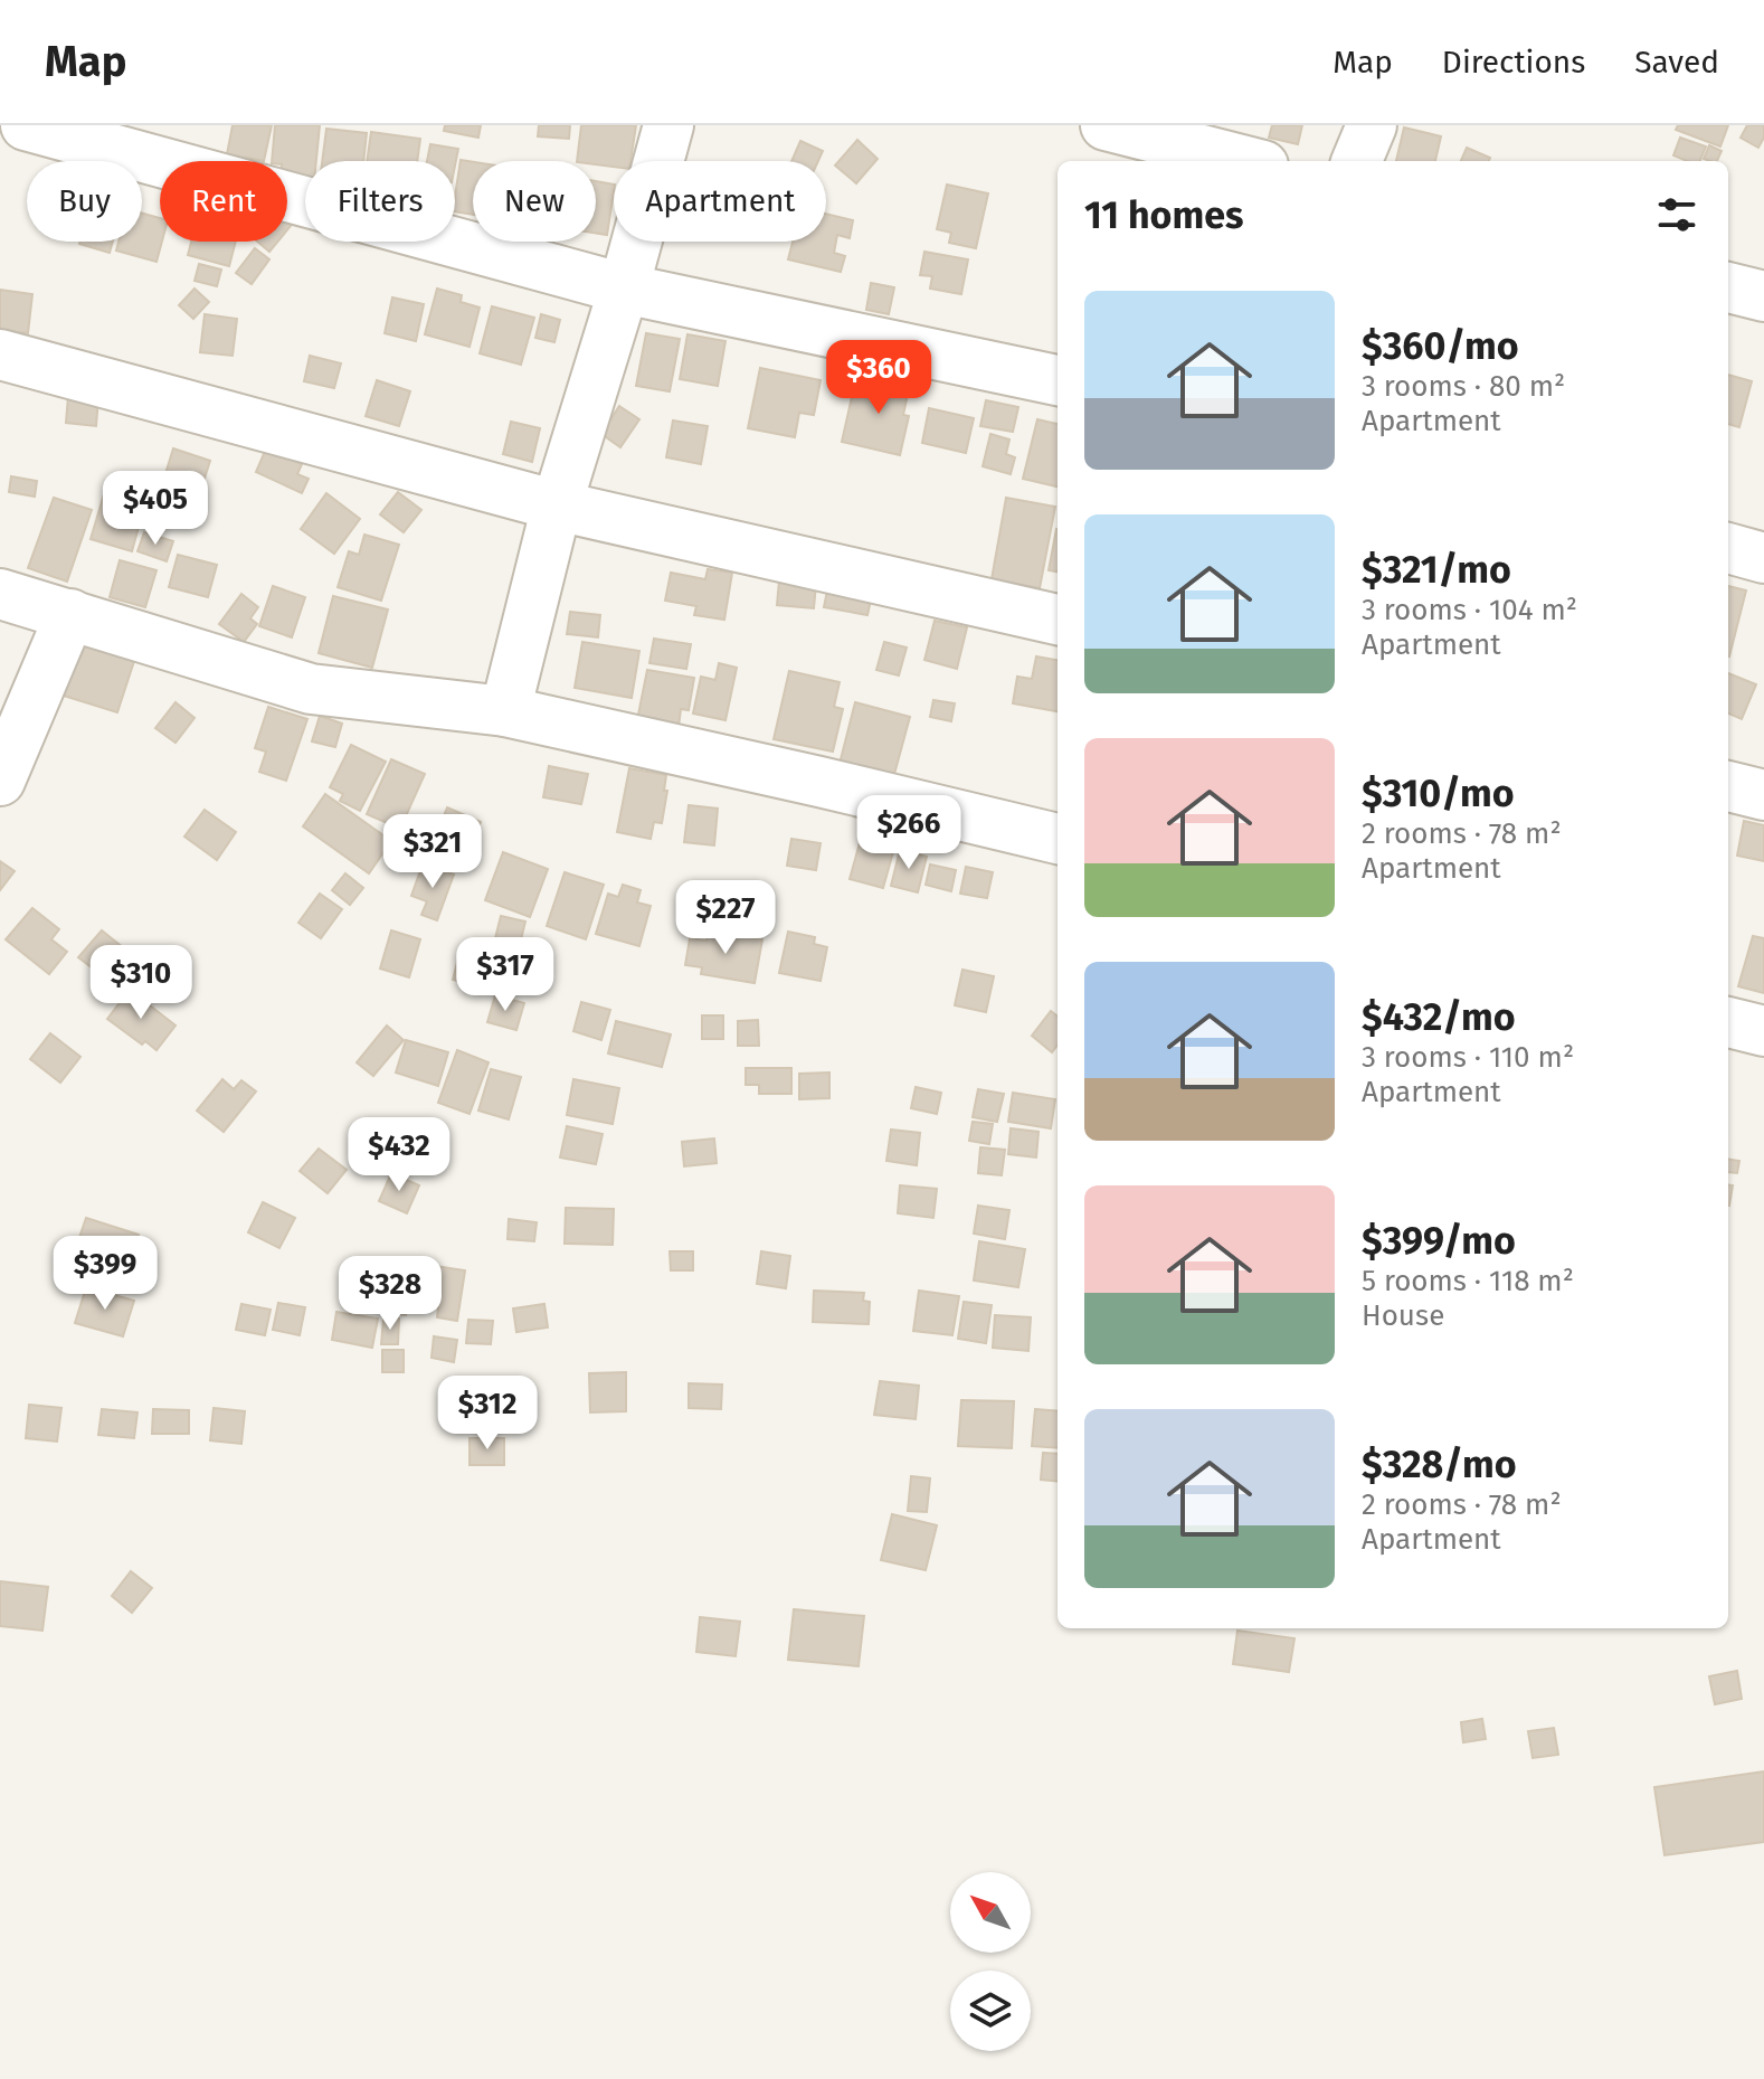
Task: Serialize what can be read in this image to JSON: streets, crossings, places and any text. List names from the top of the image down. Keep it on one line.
{"north":"top left","page":{"header":"Map","nav":["Map","Directions","Saved"],"chip":["Buy","Rent","Filters","New","Apartment"],"heading":"11 homes","list":[{"name":"$360/mo","note":"3 rooms · 80 m² · Apartment"},{"name":"$321/mo","note":"3 rooms · 104 m² · Apartment"},{"name":"$310/mo","note":"2 rooms · 78 m² · Apartment"},{"name":"$432/mo","note":"3 rooms · 110 m² · Apartment"},{"name":"$399/mo","note":"5 rooms · 118 m² · House"},{"name":"$328/mo","note":"2 rooms · 78 m² · Apartment"}],"price":["$360","$405","$266","$321","$227","$317","$310","$432","$399","$328","$312"]}}
